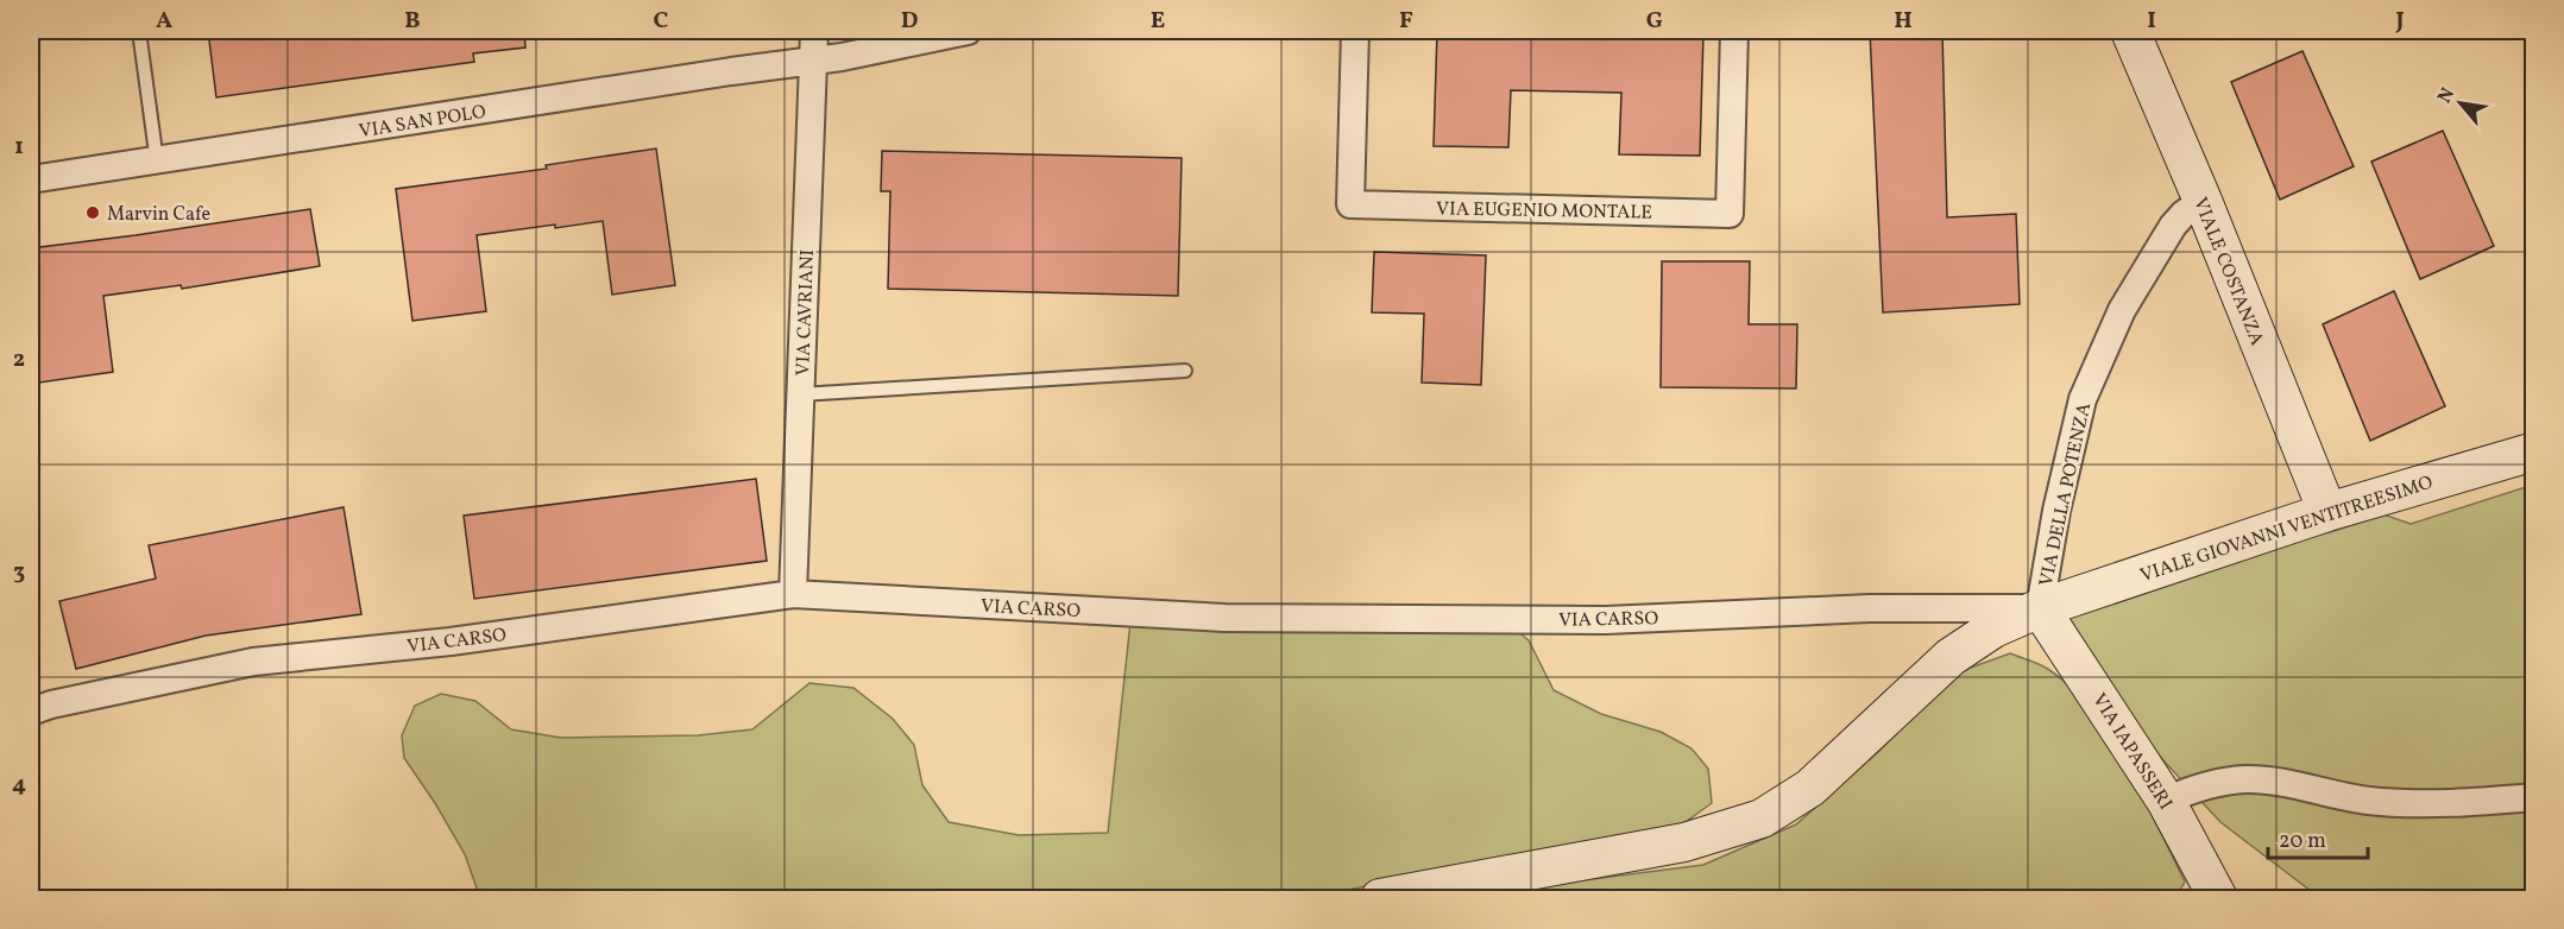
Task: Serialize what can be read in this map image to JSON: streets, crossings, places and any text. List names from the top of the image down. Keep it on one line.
{"streets":{"street":["VIA SAN POLO","VIA EUGENIO MONTALE","VIALE COSTANZA","VIA CAVRIANI","VIA DELLA POTENZA","VIALE GIOVANNI VENTITREESIMO","VIA CARSO","VIA IAPASSERI"]},"crossings":[["VIA SAN POLO","VIA CAVRIANI"],["VIALE COSTANZA","VIA DELLA POTENZA"],["VIALE COSTANZA","VIALE GIOVANNI VENTITREESIMO"],["VIA CAVRIANI","VIA CARSO"],["VIA DELLA POTENZA","VIALE GIOVANNI VENTITREESIMO"],["VIA DELLA POTENZA","VIA CARSO"],["VIA DELLA POTENZA","VIA IAPASSERI"],["VIALE GIOVANNI VENTITREESIMO","VIA CARSO"],["VIALE GIOVANNI VENTITREESIMO","VIA IAPASSERI"],["VIA CARSO","VIA IAPASSERI"]],"places":["Marvin Cafe"],"scale_bar":"20 m","north":"top left","grid":{"columns":["A","B","C","D","E","F","G","H","I","J"],"rows":["1","2","3","4"]}}
